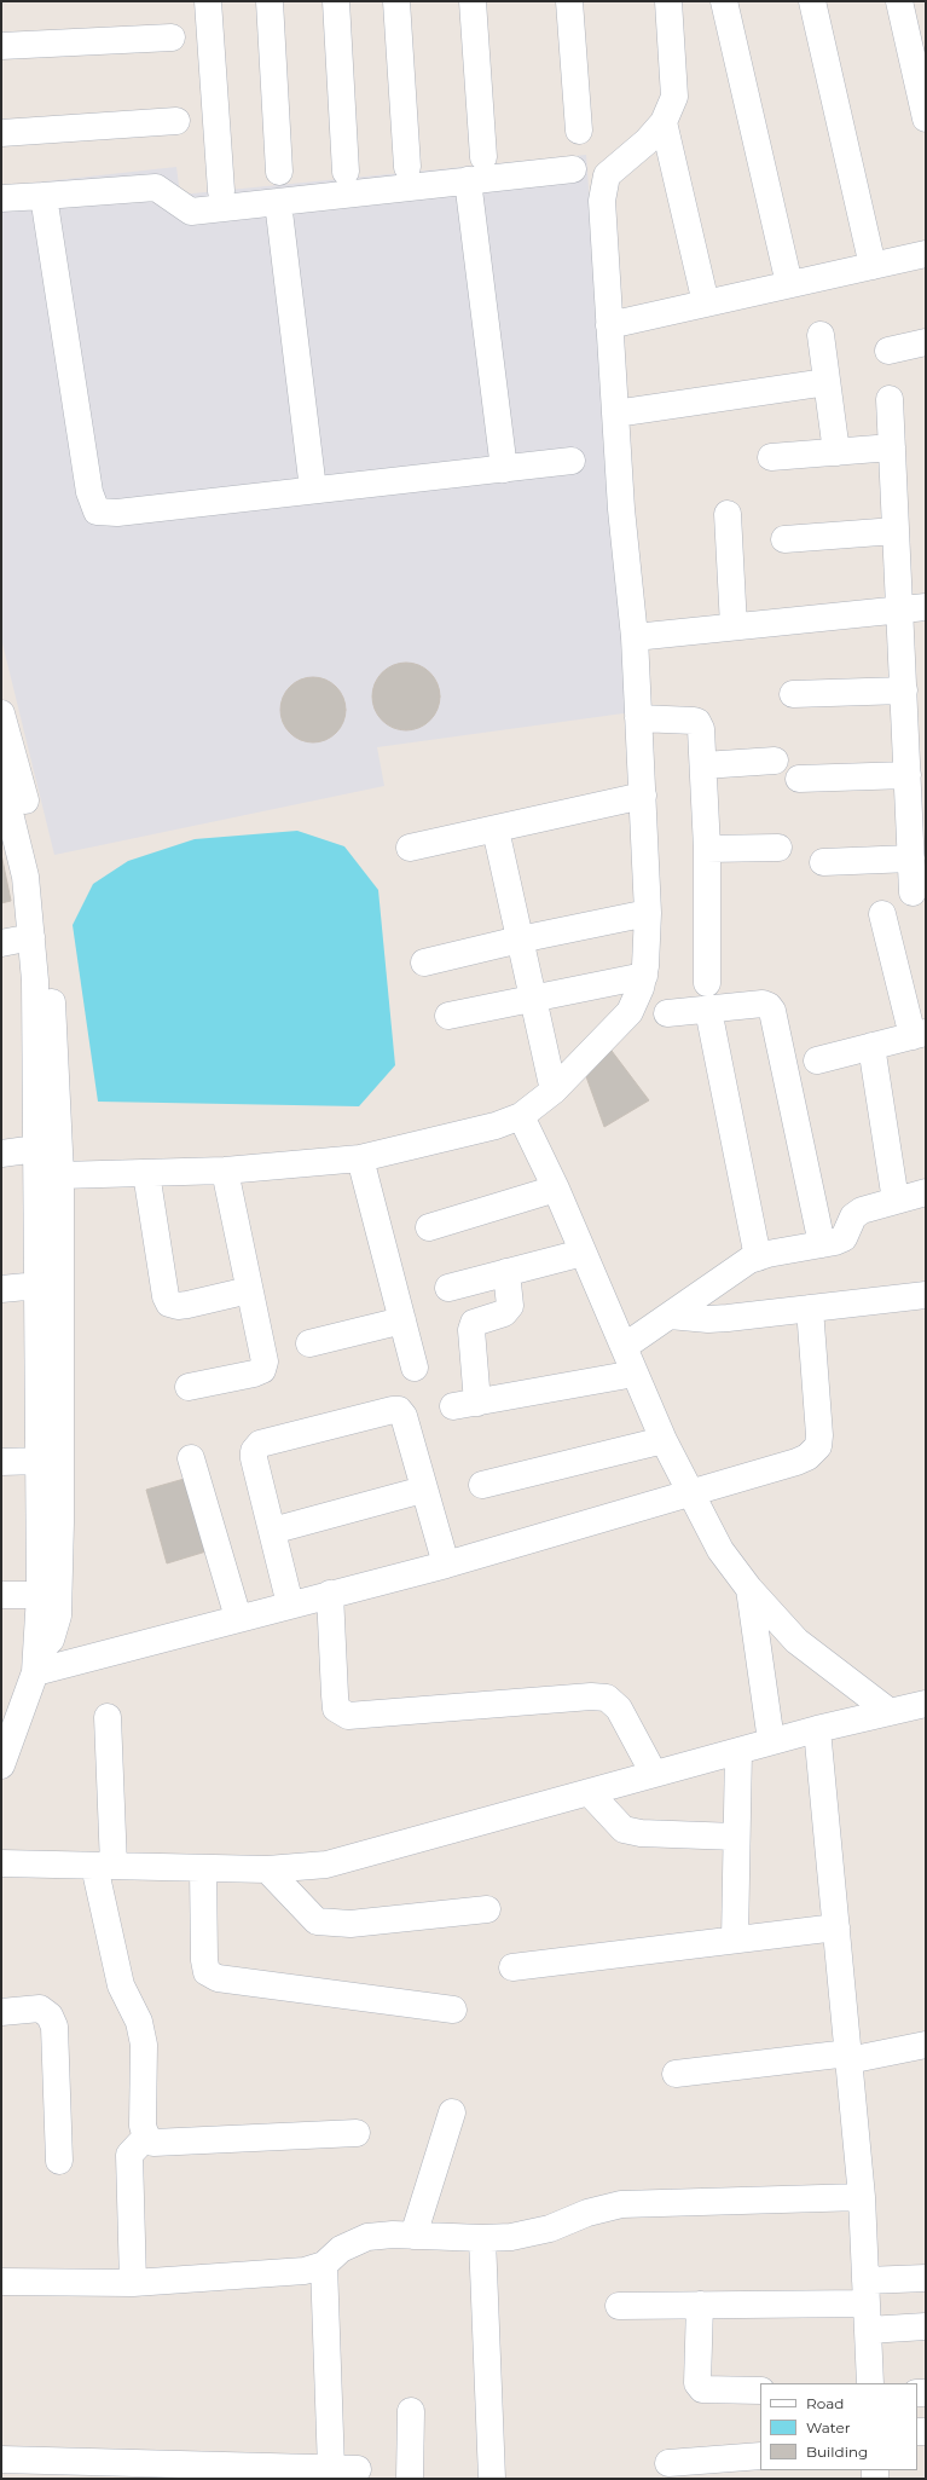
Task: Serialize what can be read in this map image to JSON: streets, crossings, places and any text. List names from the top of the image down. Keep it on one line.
{"legend":["Road","Water","Building"]}
